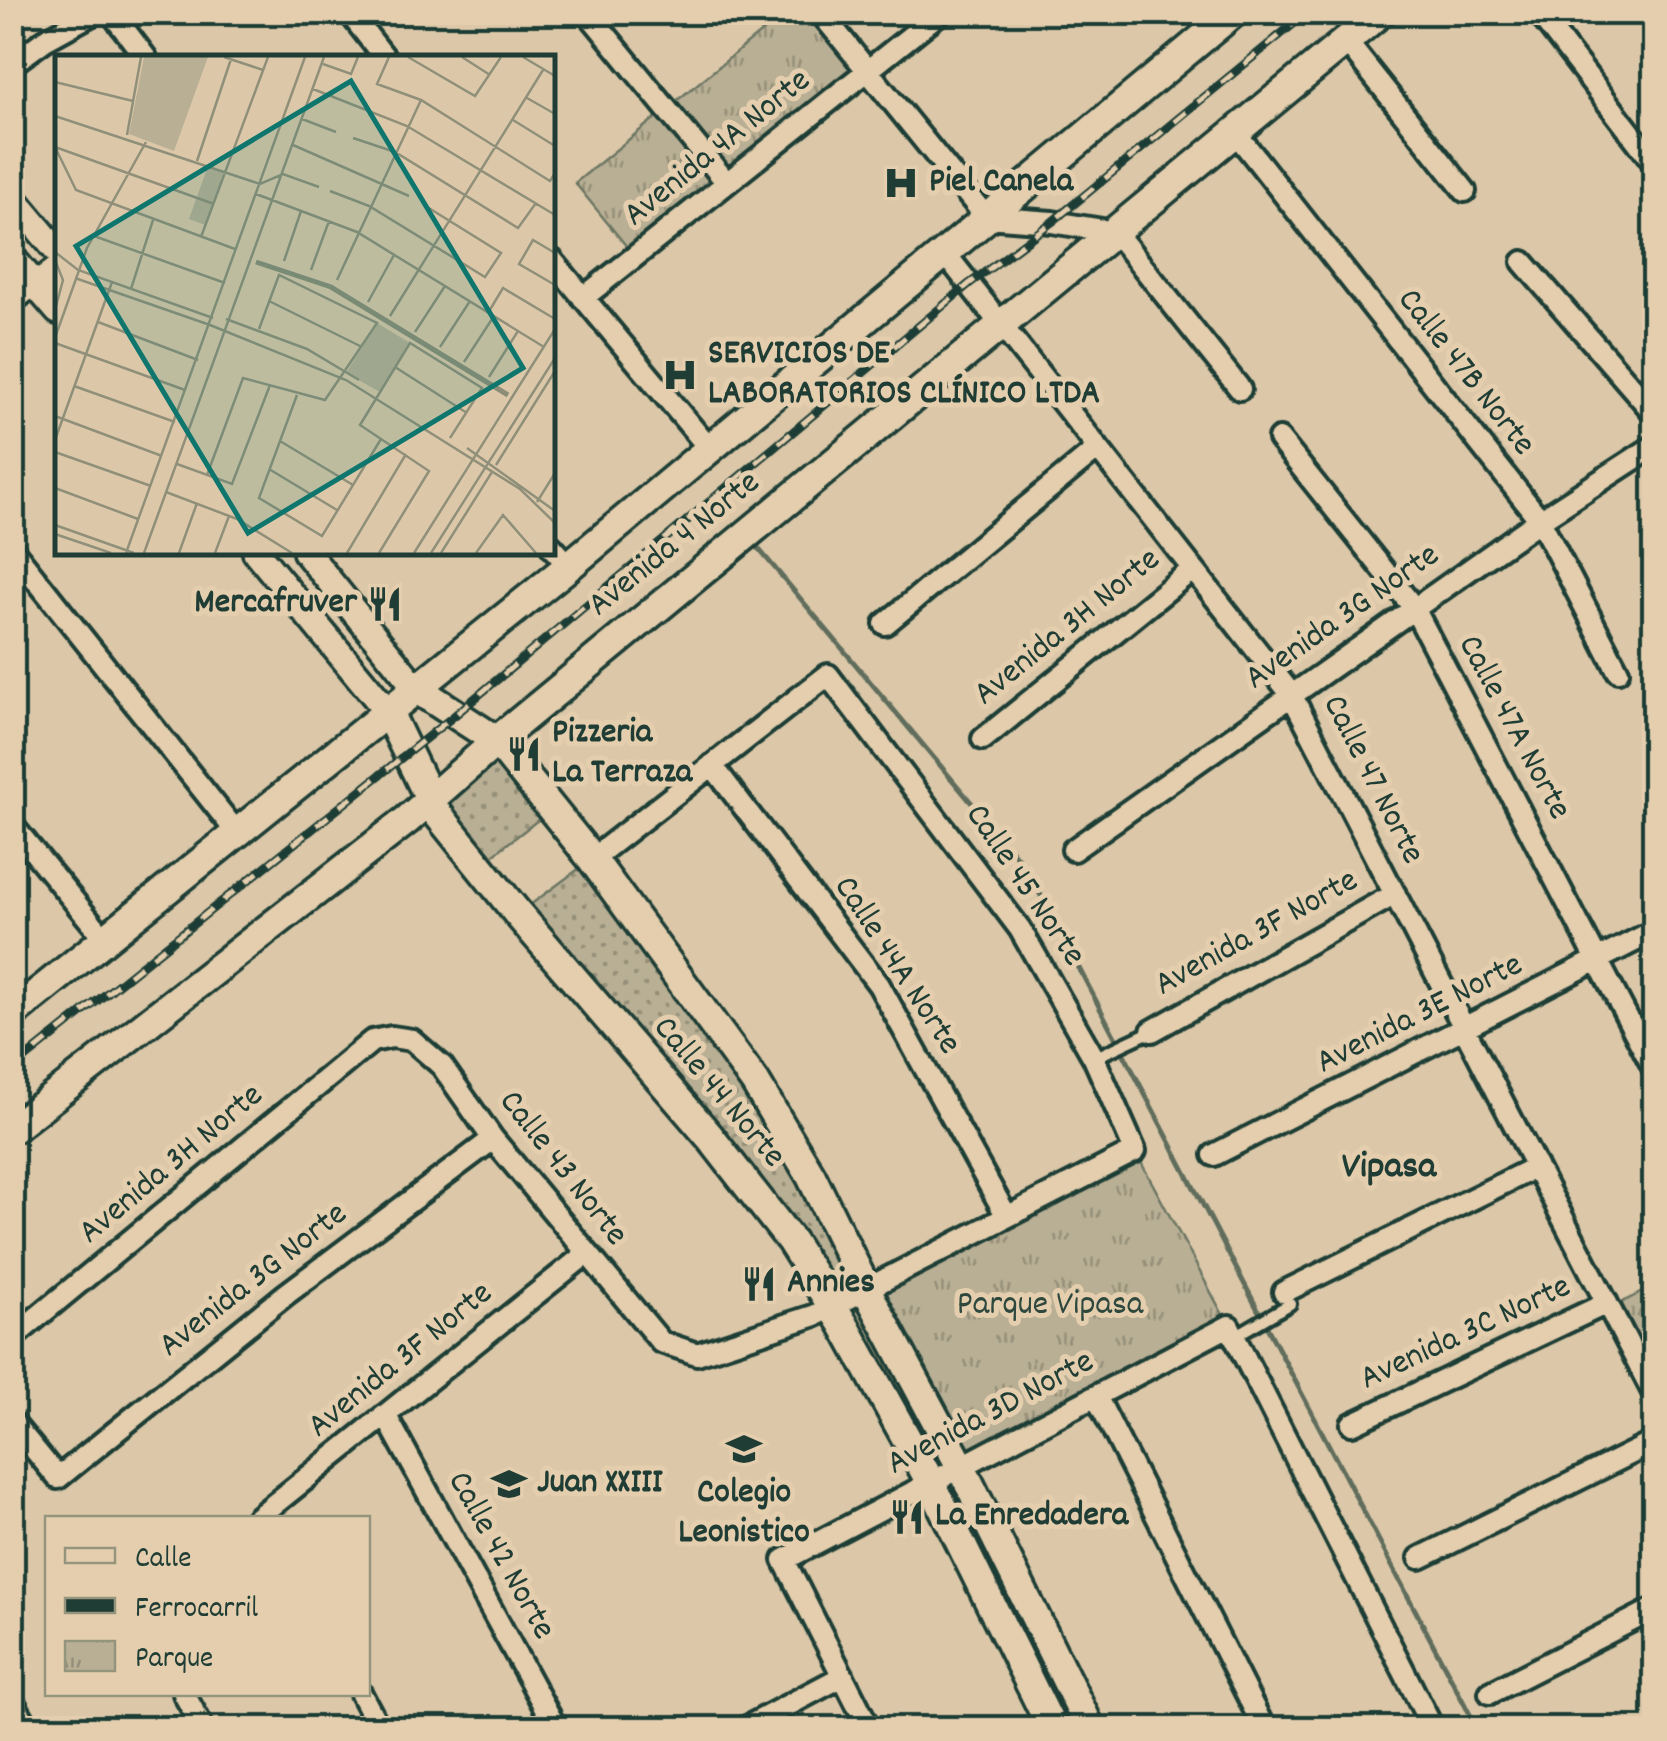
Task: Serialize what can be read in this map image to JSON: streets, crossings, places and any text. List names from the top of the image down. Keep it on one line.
{"streets":{"main road":["Avenida 4 Norte","Calle 44 Norte"],"street":["Avenida 4A Norte","Calle 47B Norte","Avenida 3G Norte","Avenida 3H Norte","Calle 47A Norte","Calle 47 Norte","Calle 45 Norte","Avenida 3F Norte","Calle 44A Norte","Avenida 3E Norte","Calle 43 Norte","Avenida 3C Norte","Avenida 3D Norte","Calle 42 Norte"]},"crossings":[["Calle 47B Norte","Avenida 4 Norte"],["Calle 47B Norte","Avenida 3G Norte"],["Avenida 4 Norte","Calle 47 Norte"],["Avenida 4 Norte","Calle 44 Norte"],["Avenida 3G Norte","Calle 47A Norte"],["Avenida 3G Norte","Calle 47 Norte"],["Avenida 3G Norte","Calle 43 Norte"],["Avenida 3H Norte","Calle 47 Norte"],["Avenida 3H Norte","Calle 43 Norte"],["Calle 47A Norte","Avenida 3E Norte"],["Calle 47 Norte","Avenida 3F Norte"],["Calle 47 Norte","Avenida 3E Norte"],["Calle 47 Norte","Avenida 3C Norte"],["Calle 45 Norte","Calle 44A Norte"],["Avenida 3F Norte","Calle 43 Norte"],["Avenida 3F Norte","Calle 42 Norte"],["Calle 44 Norte","Calle 43 Norte"],["Calle 44 Norte","Avenida 3D Norte"]],"districts":["Vipasa"],"parks":["Parque Vipasa"],"places":{"hospital":["Piel Canela","SERVICIOS DE LABORATORIOS CLÍNICO LTDA"],"restaurant":["Mercafruver","Pizzeria La Terraza","Annies","La Enredadera"],"school or university":["Colegio Leonistico","Juan XXIII"]},"legend":["Calle","Ferrocarril","Parque"]}
